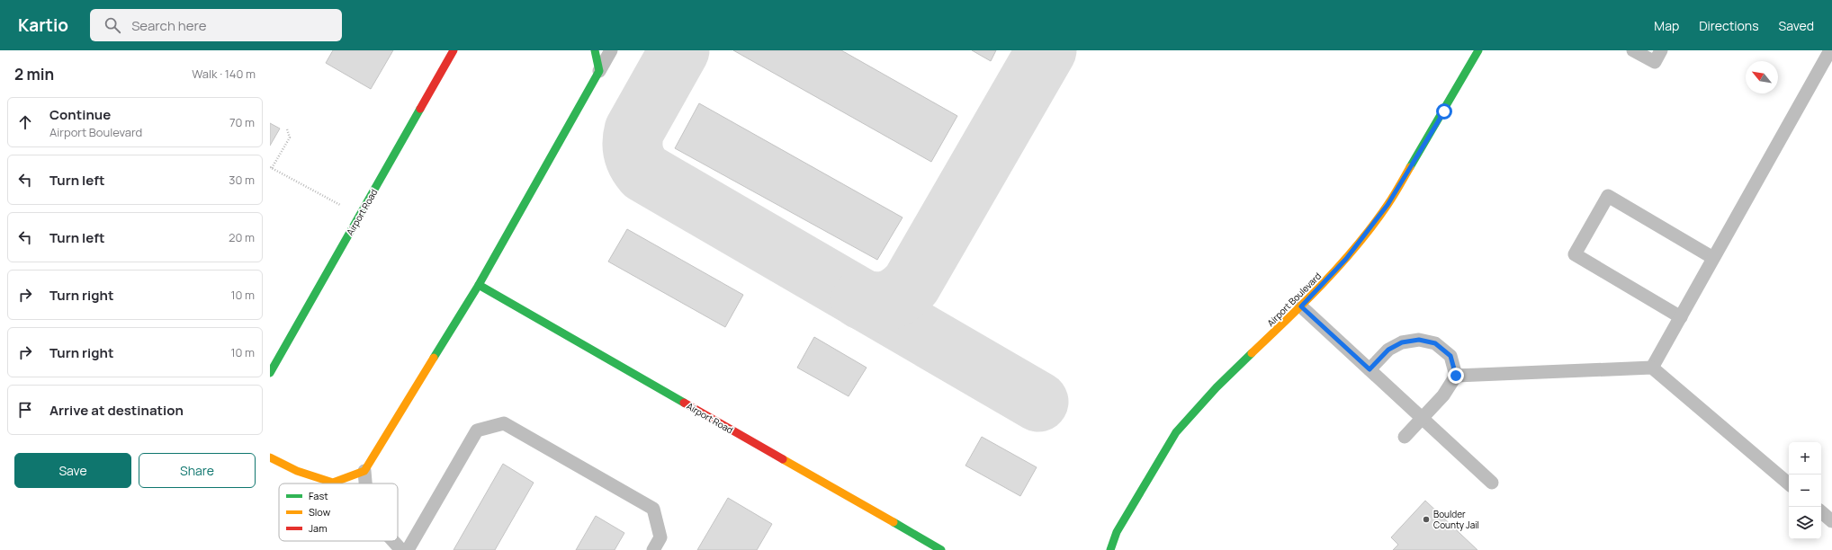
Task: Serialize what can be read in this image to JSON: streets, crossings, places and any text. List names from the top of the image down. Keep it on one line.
{"streets":{"street":["Airport Road","Airport Boulevard"]},"places":["Boulder County Jail"],"legend":["Fast","Slow","Jam"],"north":"top left","page":{"header":"Kartio","search":"Search here","nav":["Map","Directions","Saved"],"heading":["2 min","Walk · 140 m"],"list":[["Continue","Airport Boulevard","70 m"],["Turn left","30 m"],["Turn left","20 m"],["Turn right","10 m"],["Turn right","10 m"],"Arrive at destination"],"buttons":["Save","Share"],"map_buttons":["+","−"]}}
